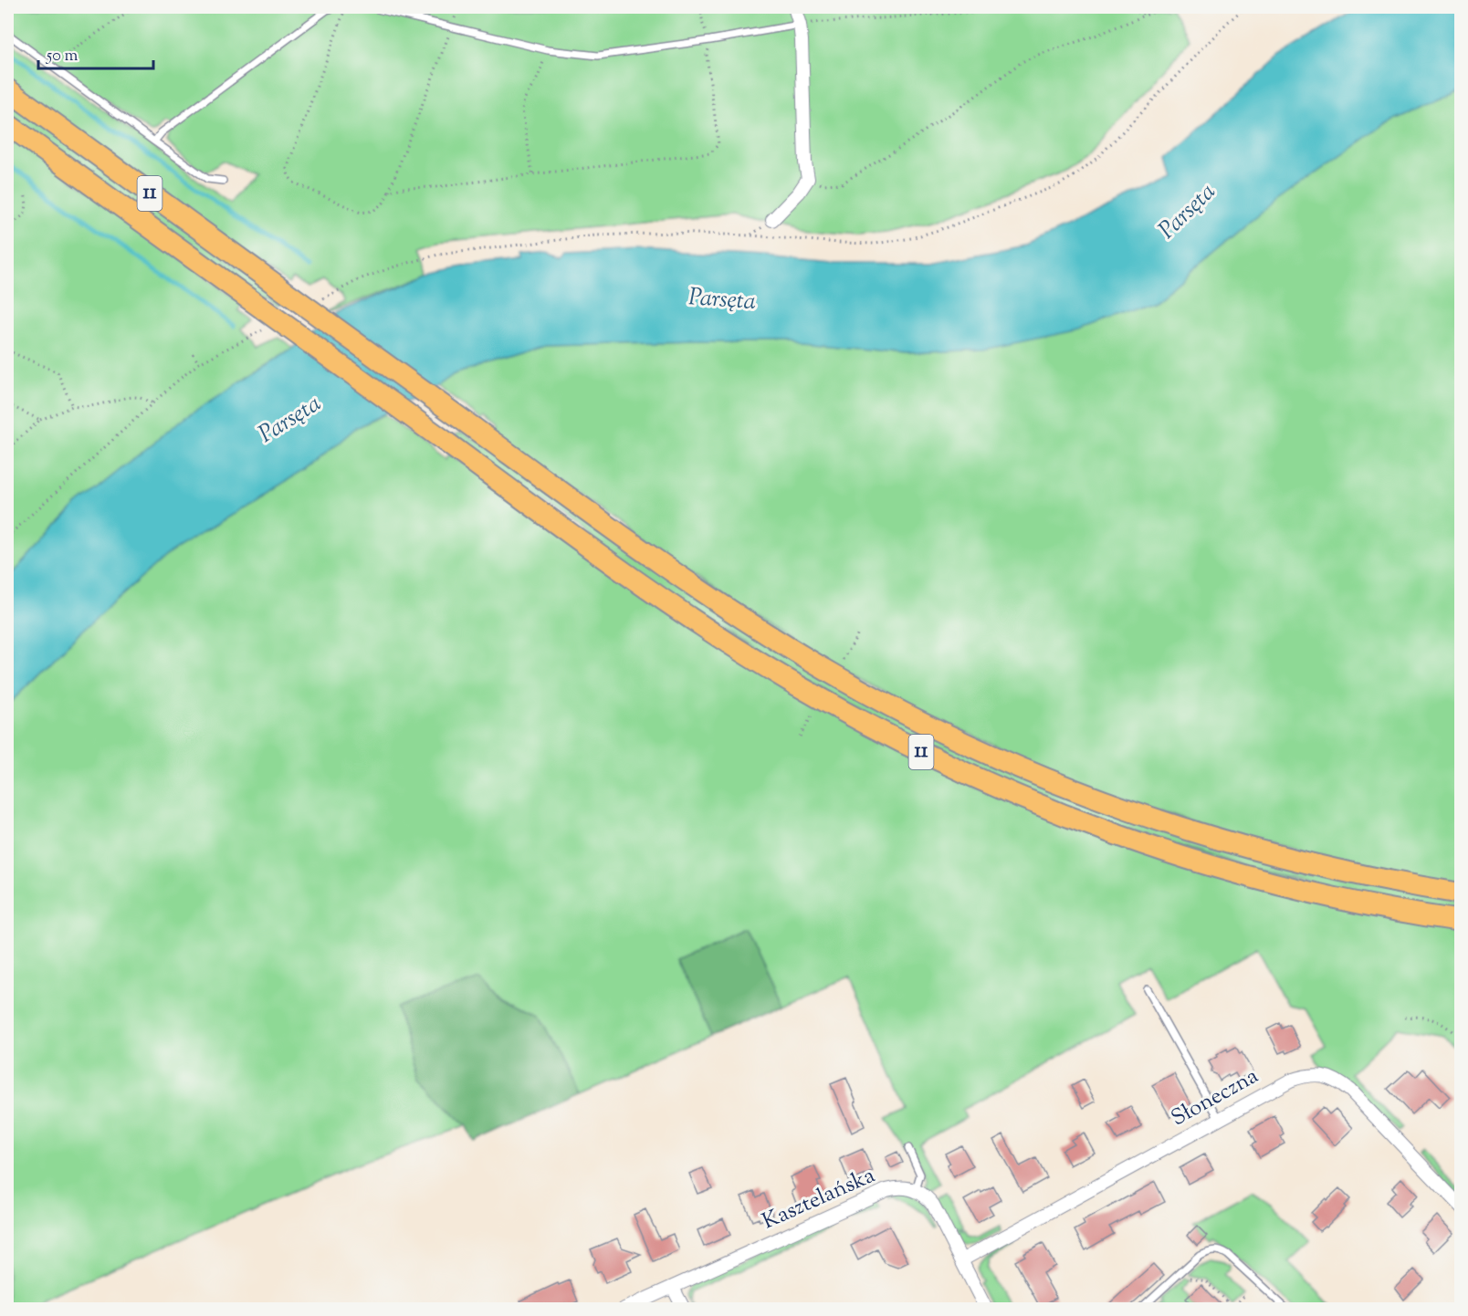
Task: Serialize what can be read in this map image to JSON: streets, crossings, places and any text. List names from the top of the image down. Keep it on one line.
{"streets":{"main road":["11"],"street":["Słoneczna","Kasztelańska"]},"water":["Parsęta"],"scale_bar":"50 m"}
